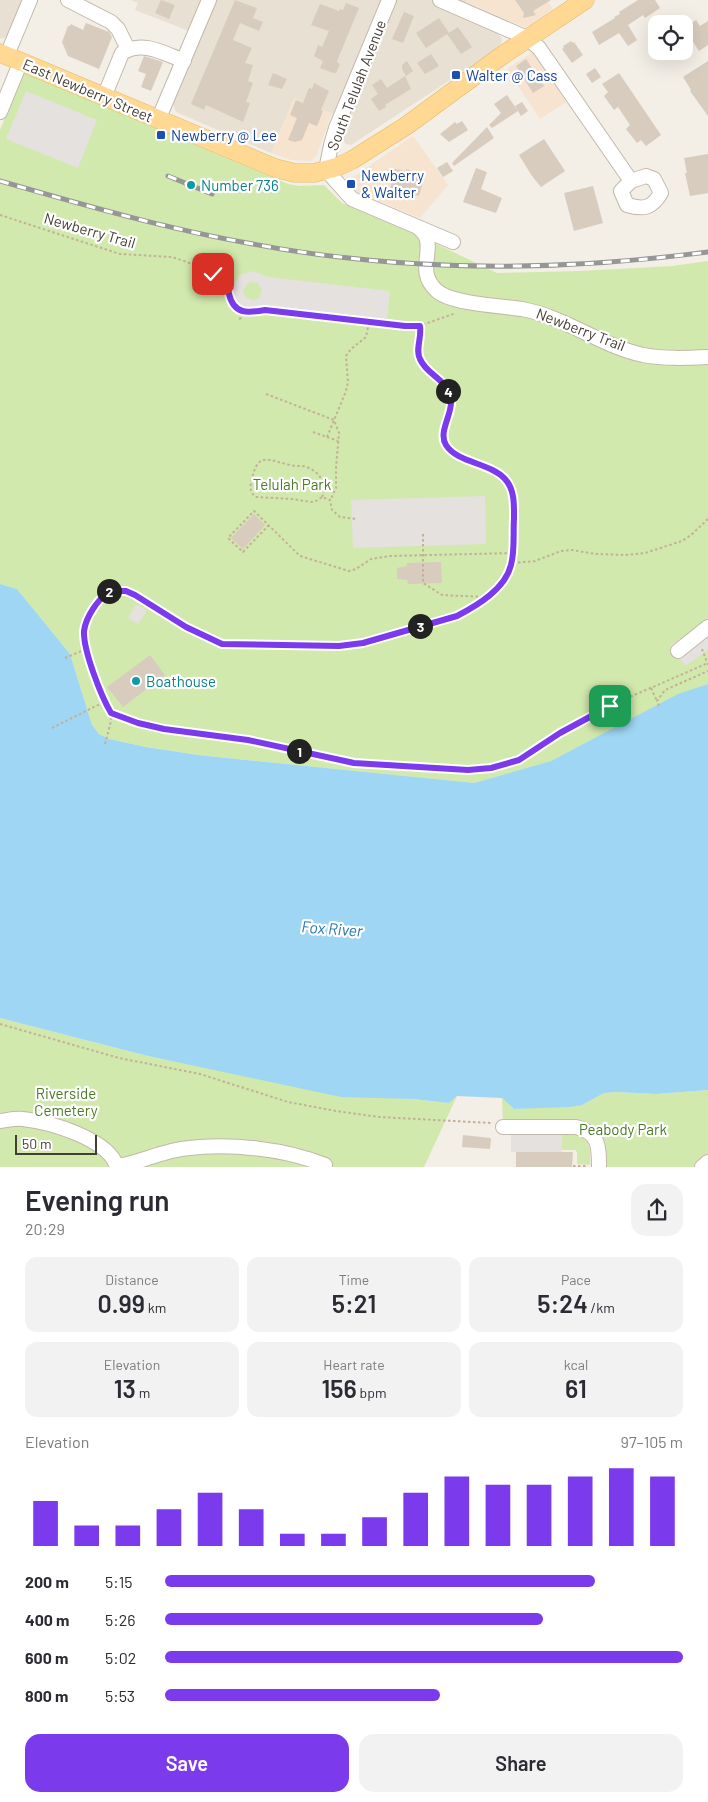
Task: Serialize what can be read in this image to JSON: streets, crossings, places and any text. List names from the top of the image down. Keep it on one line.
{"streets":{"main road":["East Newberry Street"],"street":["South Telulah Avenue"],"path":["Newberry Trail"]},"crossings":[["South Telulah Avenue","East Newberry Street"]],"water":["Fox River"],"parks":["Telulah Park","Riverside Cemetery","Peabody Park"],"places":{"transit":["Walter @ Cass","Newberry @ Lee","Newberry & Walter"],"other":["Number 736","Boathouse"]},"scale_bar":"50 m","page":{"pins":["4","2","3","1"],"scale":"50 m","heading":["Evening run","20:29"],"stats":[["Distance","0.99 km"],["Time","5:21"],["Pace","5:24 /km"],["Elevation","13 m"],["Heart rate","156 bpm"],["kcal","61"]],"chart":["Elevation","97–105 m"],"list":[{"name":"200 m","note":"5:15"},{"name":"400 m","note":"5:26"},{"name":"600 m","note":"5:02"},{"name":"800 m","note":"5:53"}],"buttons":["Save","Share"]}}
